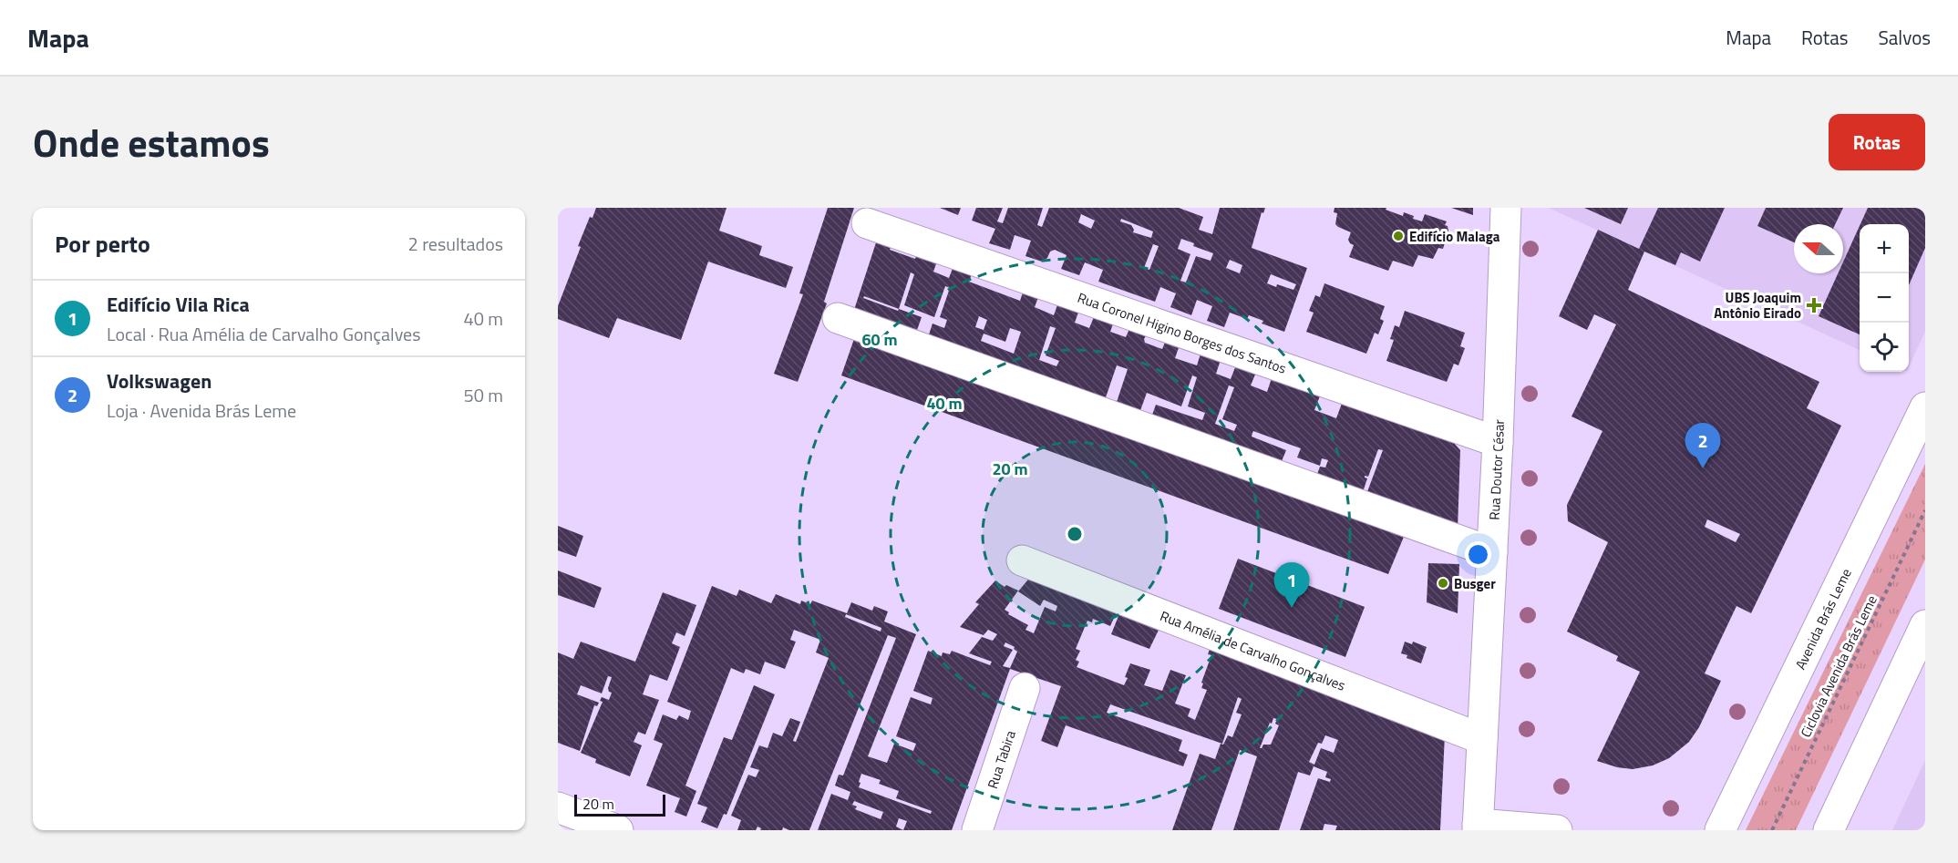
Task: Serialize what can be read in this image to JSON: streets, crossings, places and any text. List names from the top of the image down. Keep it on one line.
{"streets":{"street":["Rua Coronel Higino Borges dos Santos","Rua Doutor César","Avenida Brás Leme","Rua Amélia de Carvalho Gonçalves","Rua Tabira"],"path":["Ciclovia Avenida Brás Leme"]},"crossings":[["Rua Coronel Higino Borges dos Santos","Rua Doutor César"],["Rua Doutor César","Rua Amélia de Carvalho Gonçalves"]],"places":{"other":["Edifício Malaga","Busger"],"health":["UBS Joaquim Antônio Eirado"]},"scale_bar":"20 m","north":"left","page":{"header":"Mapa","nav":["Mapa","Rotas","Salvos"],"title":"Onde estamos","buttons":"Rotas","heading":["Por perto","2 resultados"],"map_buttons":["+","−"],"list":[{"mark":"1","name":"Edifício Vila Rica","note":"Local · Rua Amélia de Carvalho Gonçalves","value":"40 m"},{"mark":"2","name":"Volkswagen","note":"Loja · Avenida Brás Leme","value":"50 m"}],"pins":["2","1"],"scale":"20 m"},"rings":["60 m","40 m","20 m"]}
